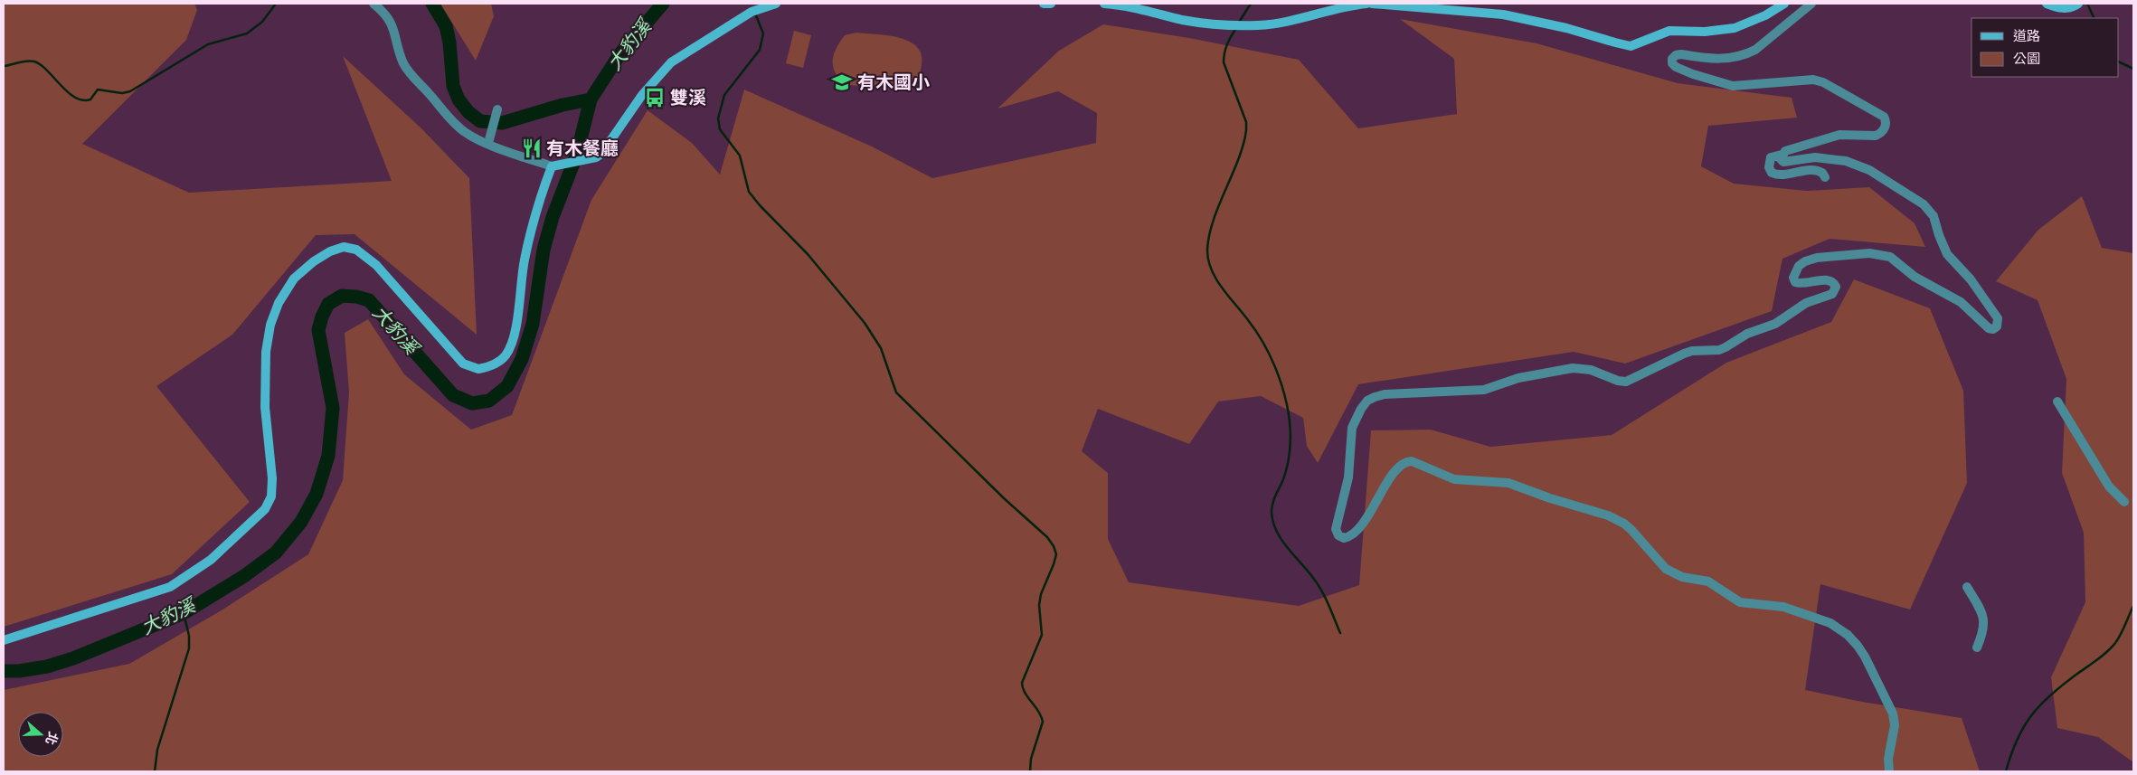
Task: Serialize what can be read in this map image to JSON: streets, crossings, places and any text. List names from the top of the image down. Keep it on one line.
{"water":["大豹溪"],"places":{"school or university":["有木國小"],"bus stop":["雙溪"],"restaurant":["有木餐廳"]},"legend":["道路","公園"],"north":"right"}
